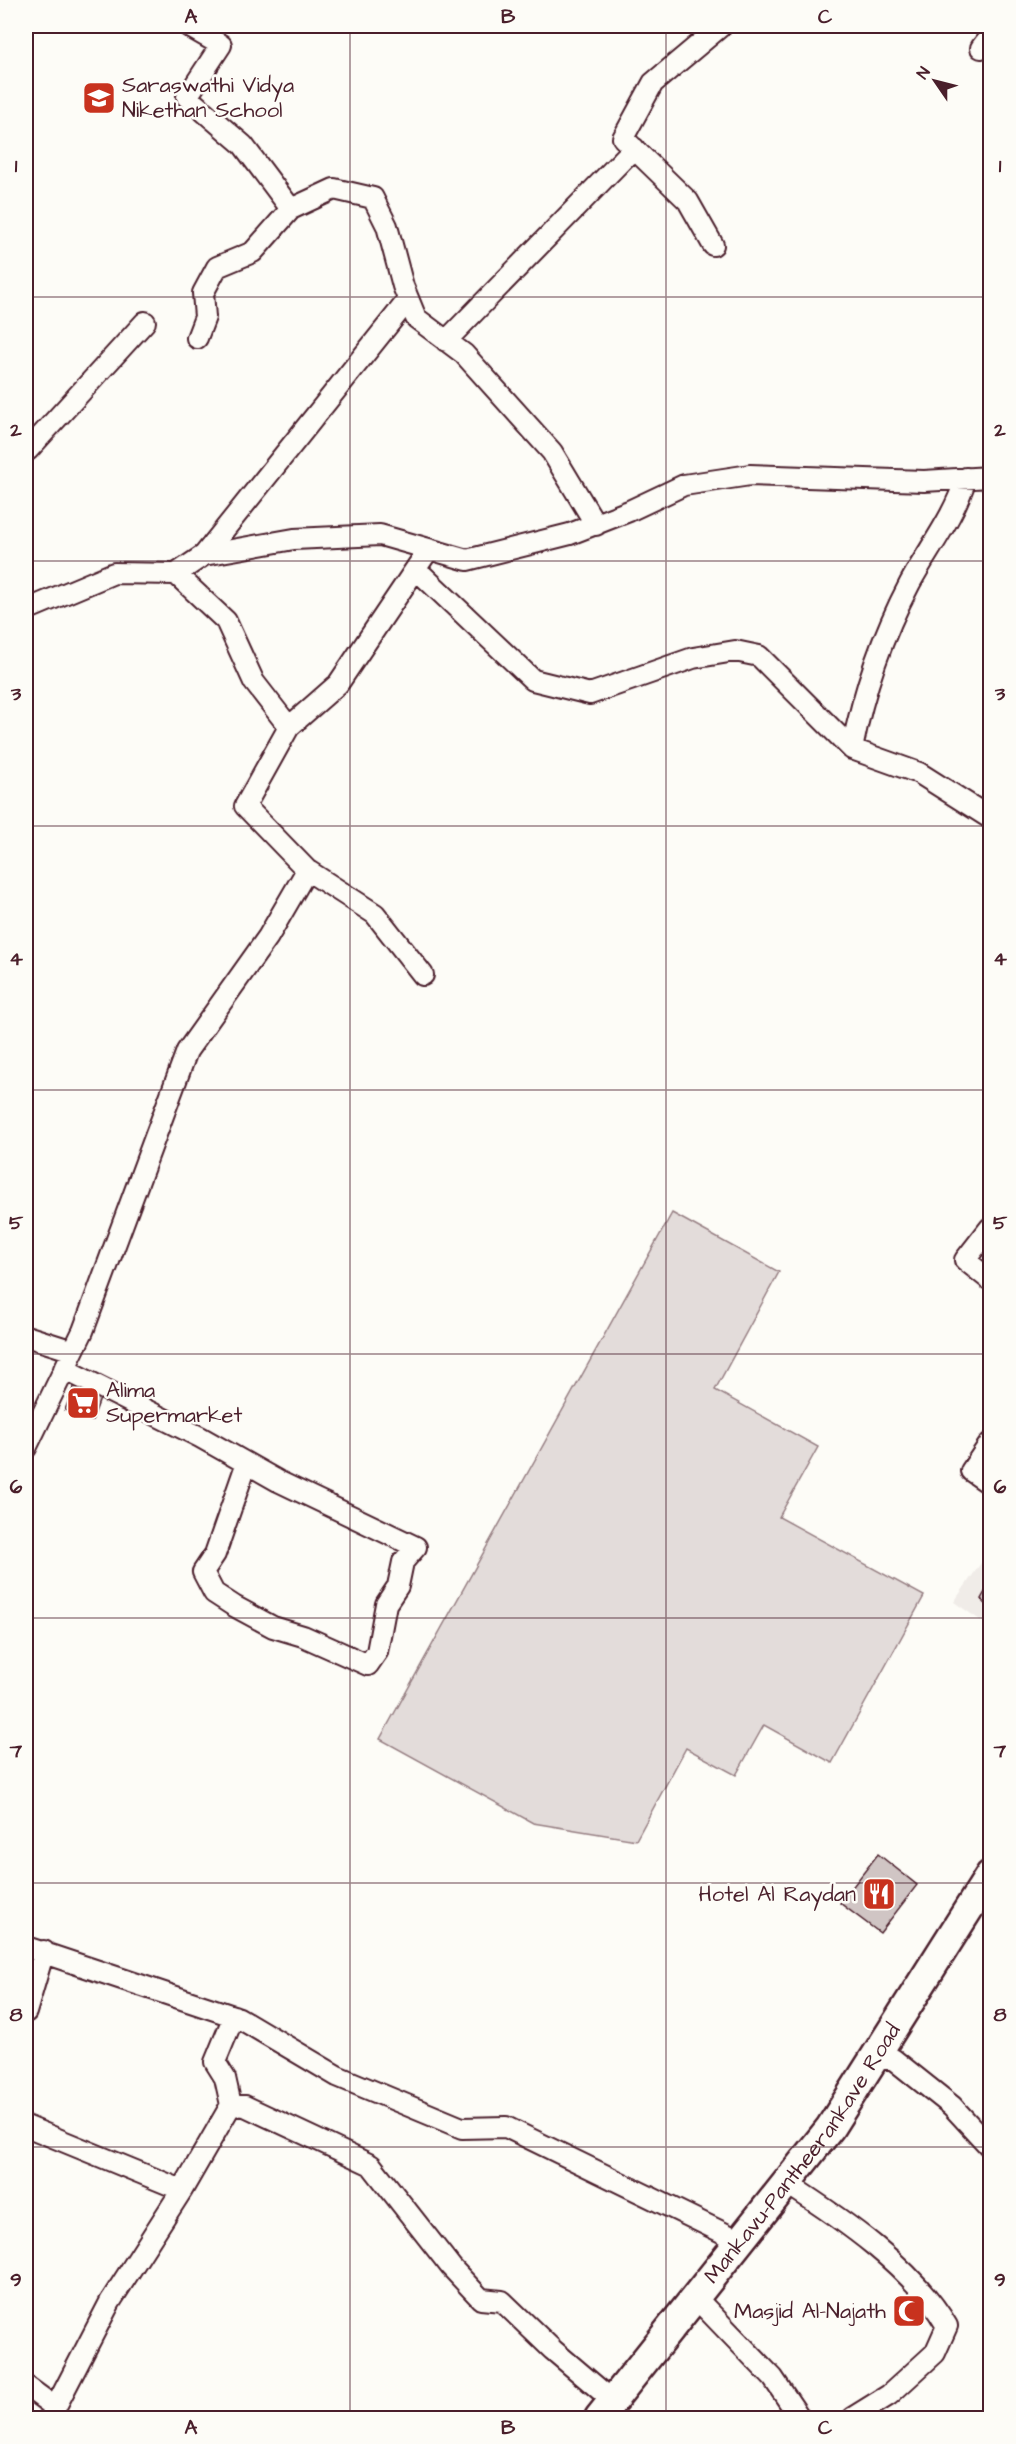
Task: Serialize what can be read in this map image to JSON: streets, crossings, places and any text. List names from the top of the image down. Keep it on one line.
{"streets":{"main road":["Mankavu-Pantheerankave Road"]},"places":{"school or university":["Saraswathi Vidya Nikethan School"],"supermarket":["Alima Supermarket"],"restaurant":["Hotel Al Raydan"],"mosque":["Masjid Al-Najath"]},"north":"top left","grid":{"columns":["A","B","C"],"rows":["1","2","3","4","5","6","7","8","9"]}}
